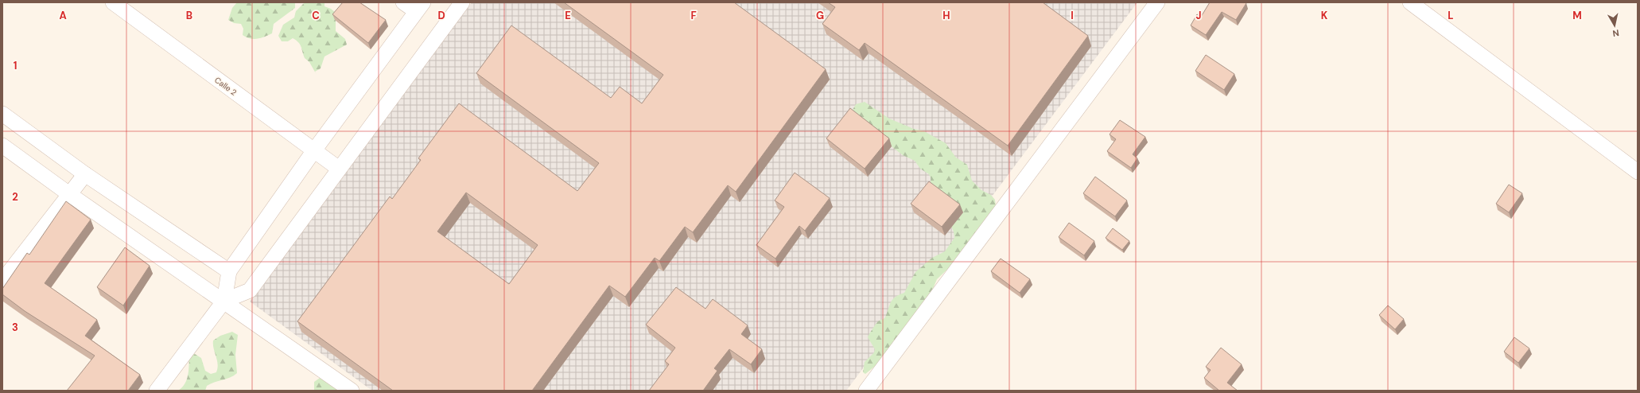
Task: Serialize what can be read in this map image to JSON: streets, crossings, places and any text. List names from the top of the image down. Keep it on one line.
{"streets":{"street":["Calle 2"]},"north":"bottom","grid":{"columns":["A","B","C","D","E","F","G","H","I","J","K","L","M"],"rows":["1","2","3"]}}
